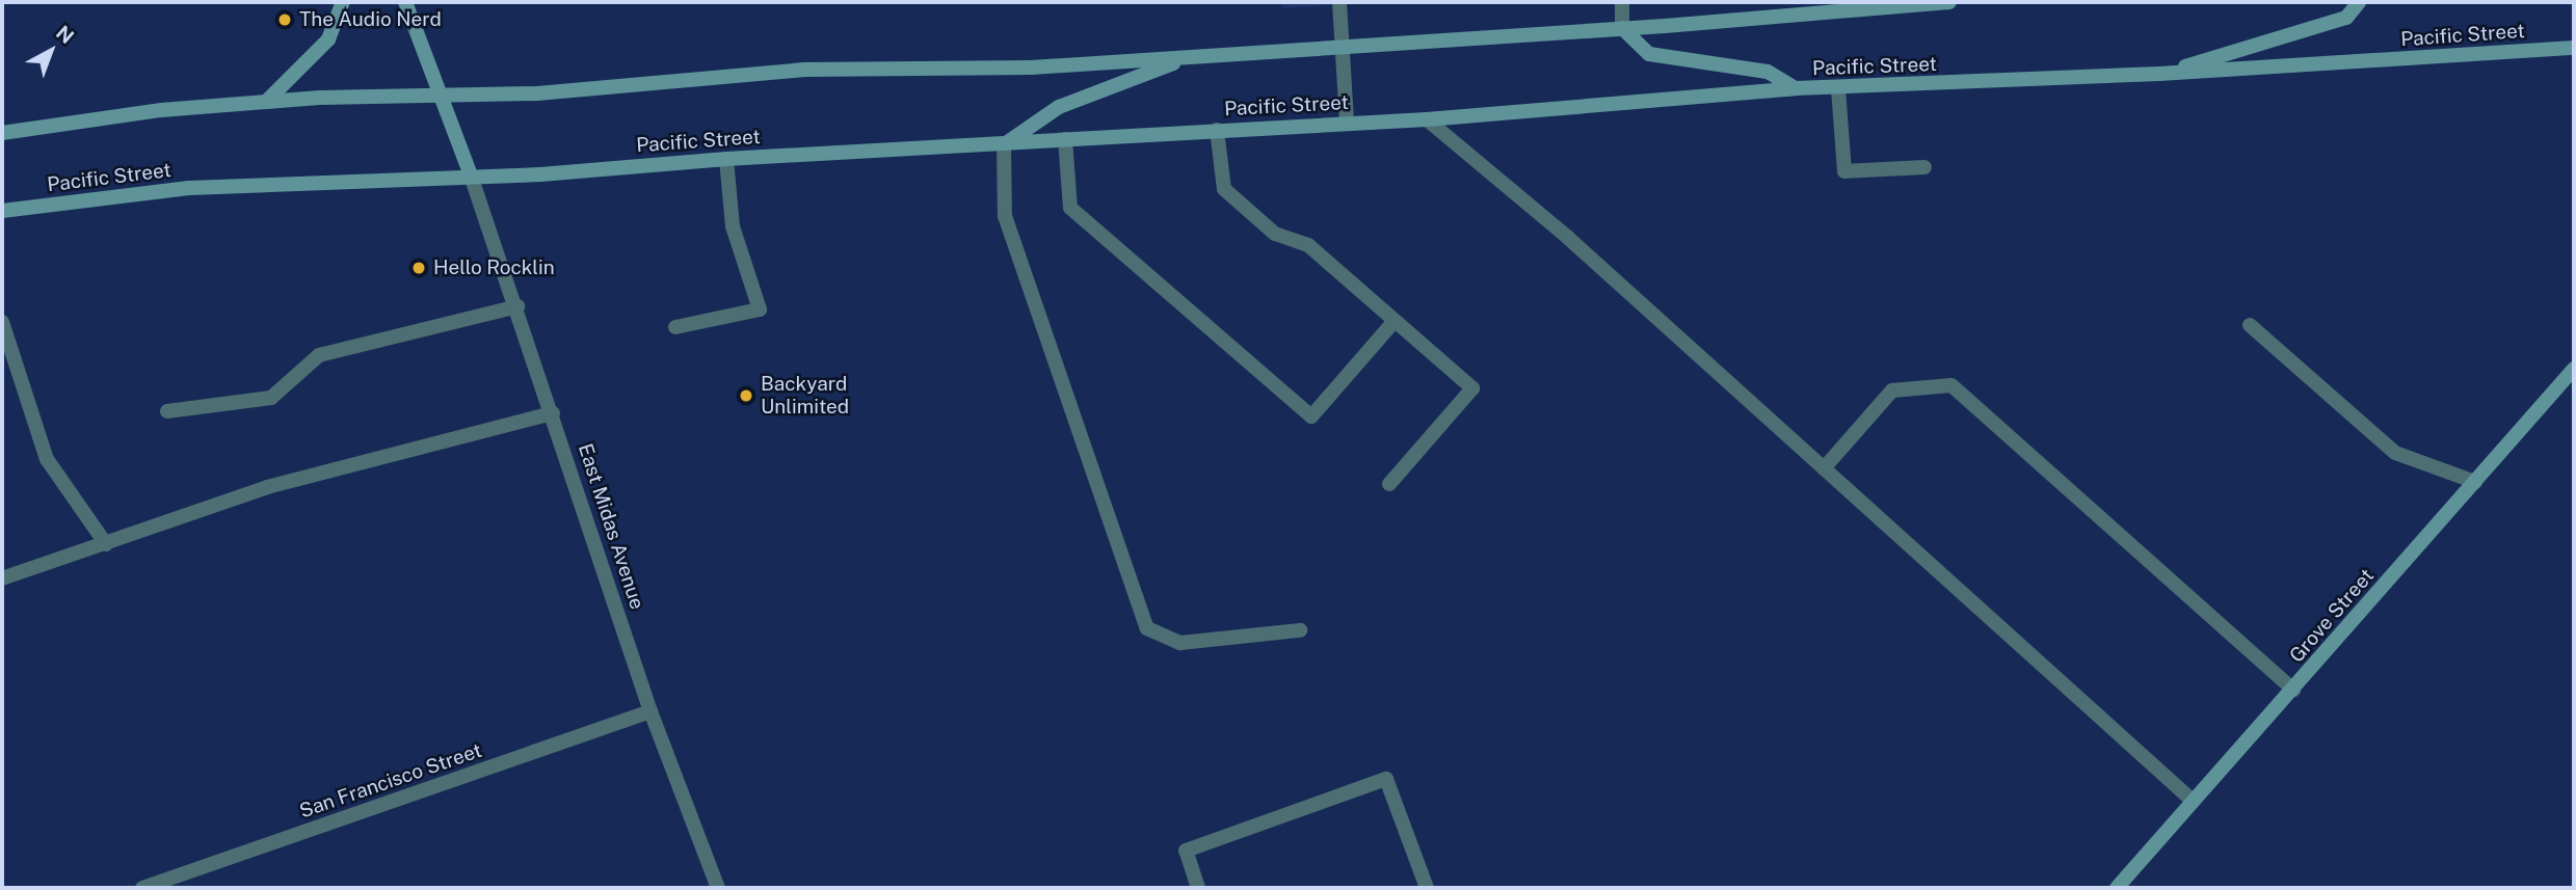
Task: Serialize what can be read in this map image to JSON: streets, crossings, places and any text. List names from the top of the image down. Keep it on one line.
{"streets":{"main road":["Pacific Street","Grove Street"],"street":["East Midas Avenue","San Francisco Street"]},"crossings":[["Pacific Street","East Midas Avenue"],["East Midas Avenue","San Francisco Street"]],"places":["The Audio Nerd","Hello Rocklin","Backyard Unlimited"],"north":"top right"}
